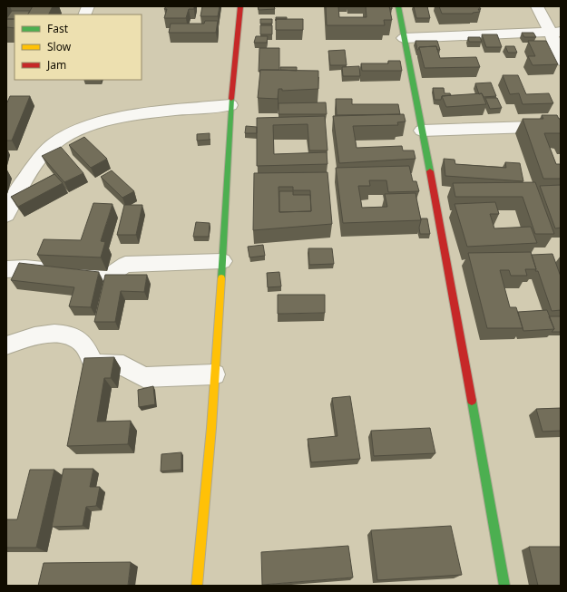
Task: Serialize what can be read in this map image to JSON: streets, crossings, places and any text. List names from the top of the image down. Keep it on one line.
{"legend":["Fast","Slow","Jam"]}
